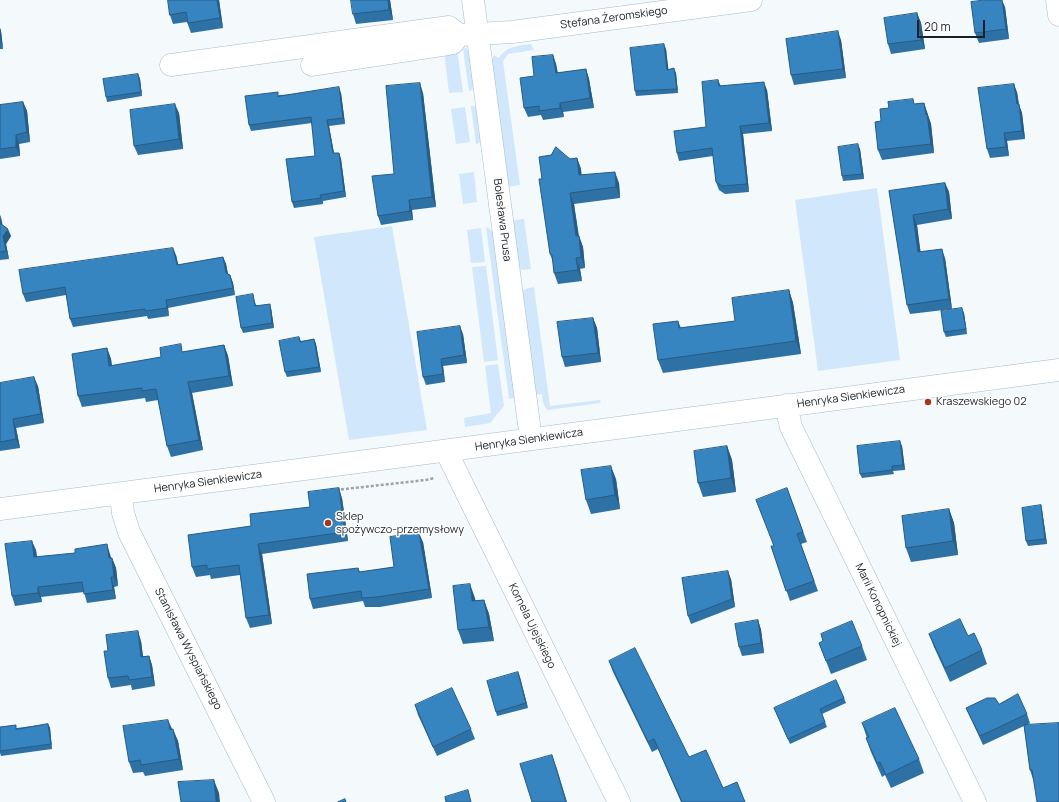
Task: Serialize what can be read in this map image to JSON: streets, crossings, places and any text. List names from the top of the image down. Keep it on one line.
{"streets":{"street":["Stefana Żeromskiego","Bolesława Prusa","Henryka Sienkiewicza","Marii Konopnickiej","Kornela Ujejskiego","Stanisława Wyspiańskiego"]},"crossings":[["Stefana Żeromskiego","Bolesława Prusa"],["Bolesława Prusa","Henryka Sienkiewicza"],["Henryka Sienkiewicza","Marii Konopnickiej"],["Henryka Sienkiewicza","Kornela Ujejskiego"],["Henryka Sienkiewicza","Stanisława Wyspiańskiego"]],"places":["Kraszewskiego 02","Sklep spożywczo-przemysłowy"],"scale_bar":"20 m"}
